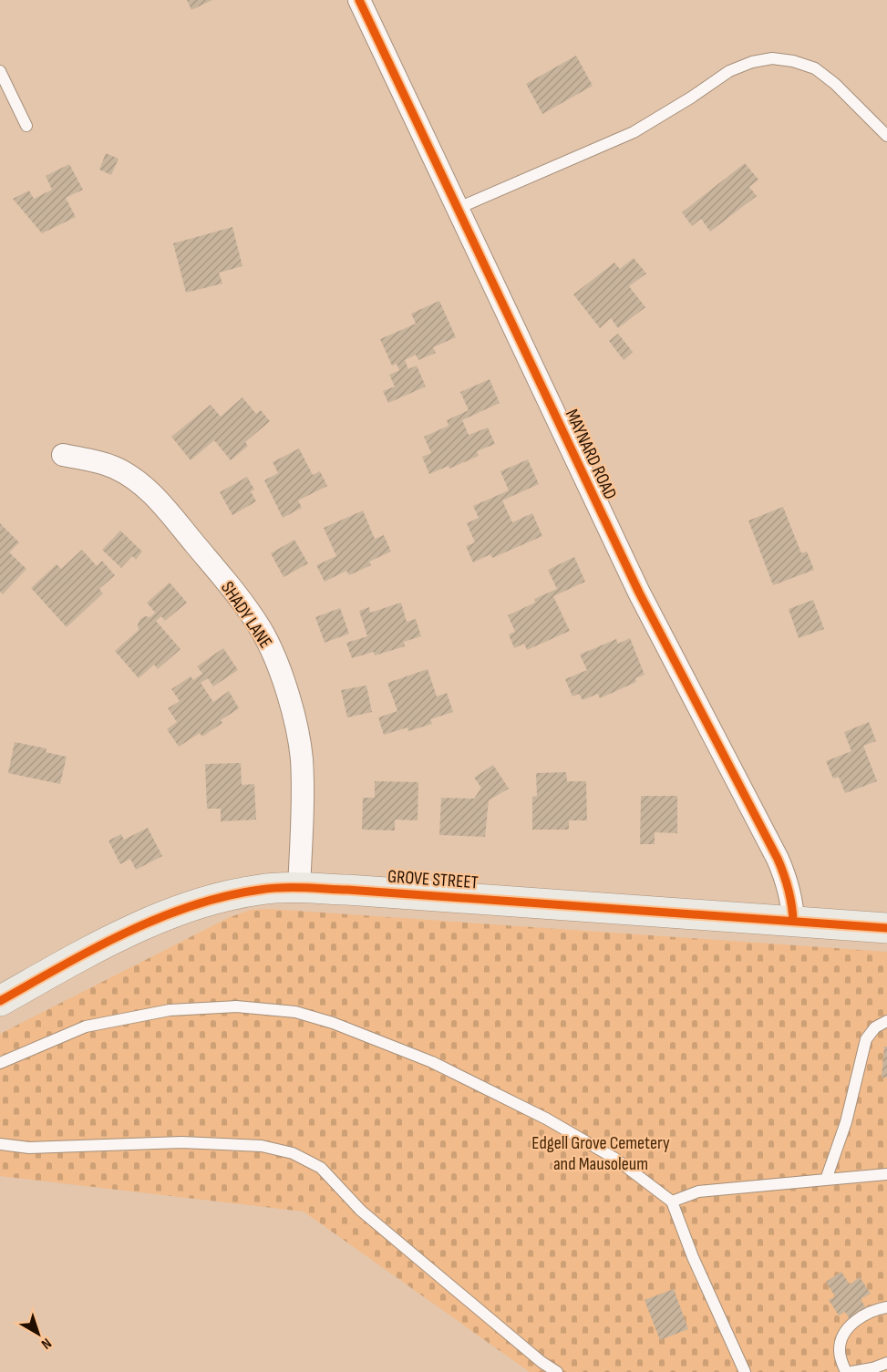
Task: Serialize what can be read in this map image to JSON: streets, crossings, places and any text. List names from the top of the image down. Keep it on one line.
{"streets":{"street":["MAYNARD ROAD","SHADY LANE","GROVE STREET"]},"crossings":[["MAYNARD ROAD","GROVE STREET"],["SHADY LANE","GROVE STREET"]],"parks":["Edgell Grove Cemetery and Mausoleum"],"north":"bottom right"}
